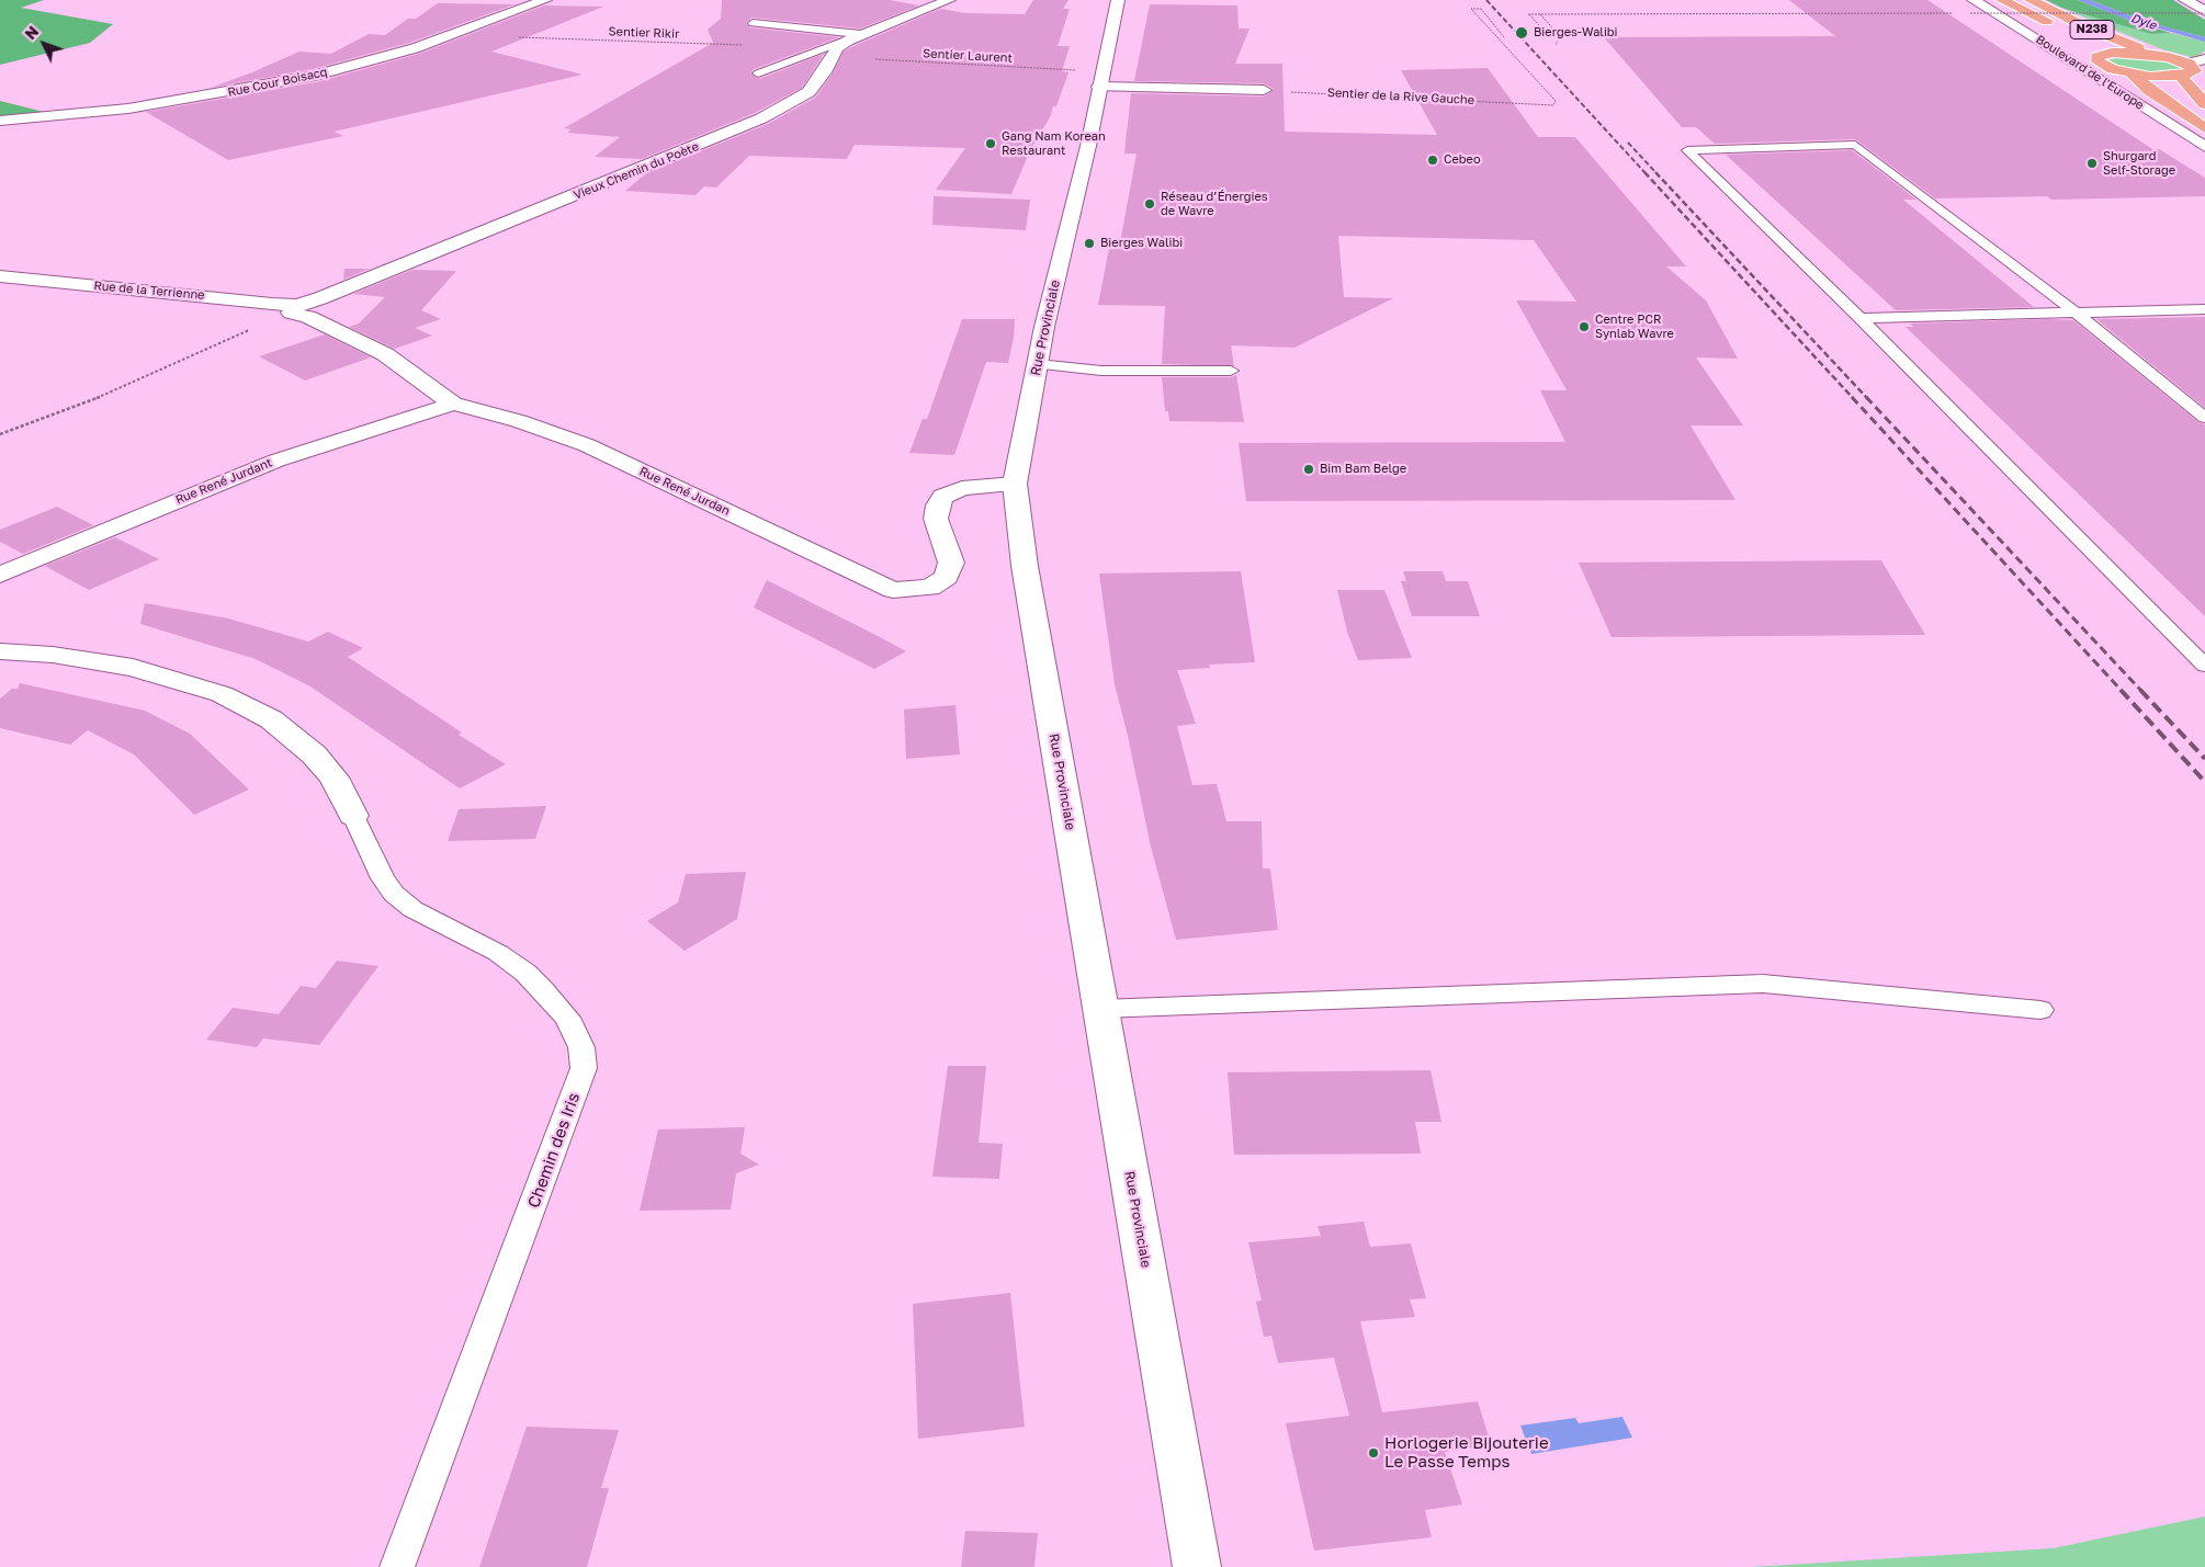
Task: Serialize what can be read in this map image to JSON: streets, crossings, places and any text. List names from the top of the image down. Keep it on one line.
{"streets":{"highway":["N238","Boulevard de l'Europe"],"street":["Rue Cour Boisacq","Vieux Chemin du Poète","Rue de la Terrienne","Rue Provinciale","Rue René Jurdant","Rue René Jurdan"],"lane":["Chemin des Iris"],"path":["Sentier Rikir","Sentier Laurent","Sentier de la Rive Gauche"]},"crossings":[["Sentier Laurent","Vieux Chemin du Poète"],["Sentier Laurent","Rue Provinciale"],["Vieux Chemin du Poète","Rue de la Terrienne"],["Vieux Chemin du Poète","Rue René Jurdan"],["Rue de la Terrienne","Rue René Jurdan"],["Rue Provinciale","Rue René Jurdan"],["Rue René Jurdant","Rue René Jurdan"]],"water":["Dyle"],"places":["Bierges-Walibi","Gang Nam Korean Restaurant","Cebeo","Shurgard Self-Storage","Réseau d’Énergies de Wavre","Bierges Walibi","Centre PCR Synlab Wavre","Bim Bam Belge","Horlogerie Bijouterie Le Passe Temps"],"north":"top left"}
